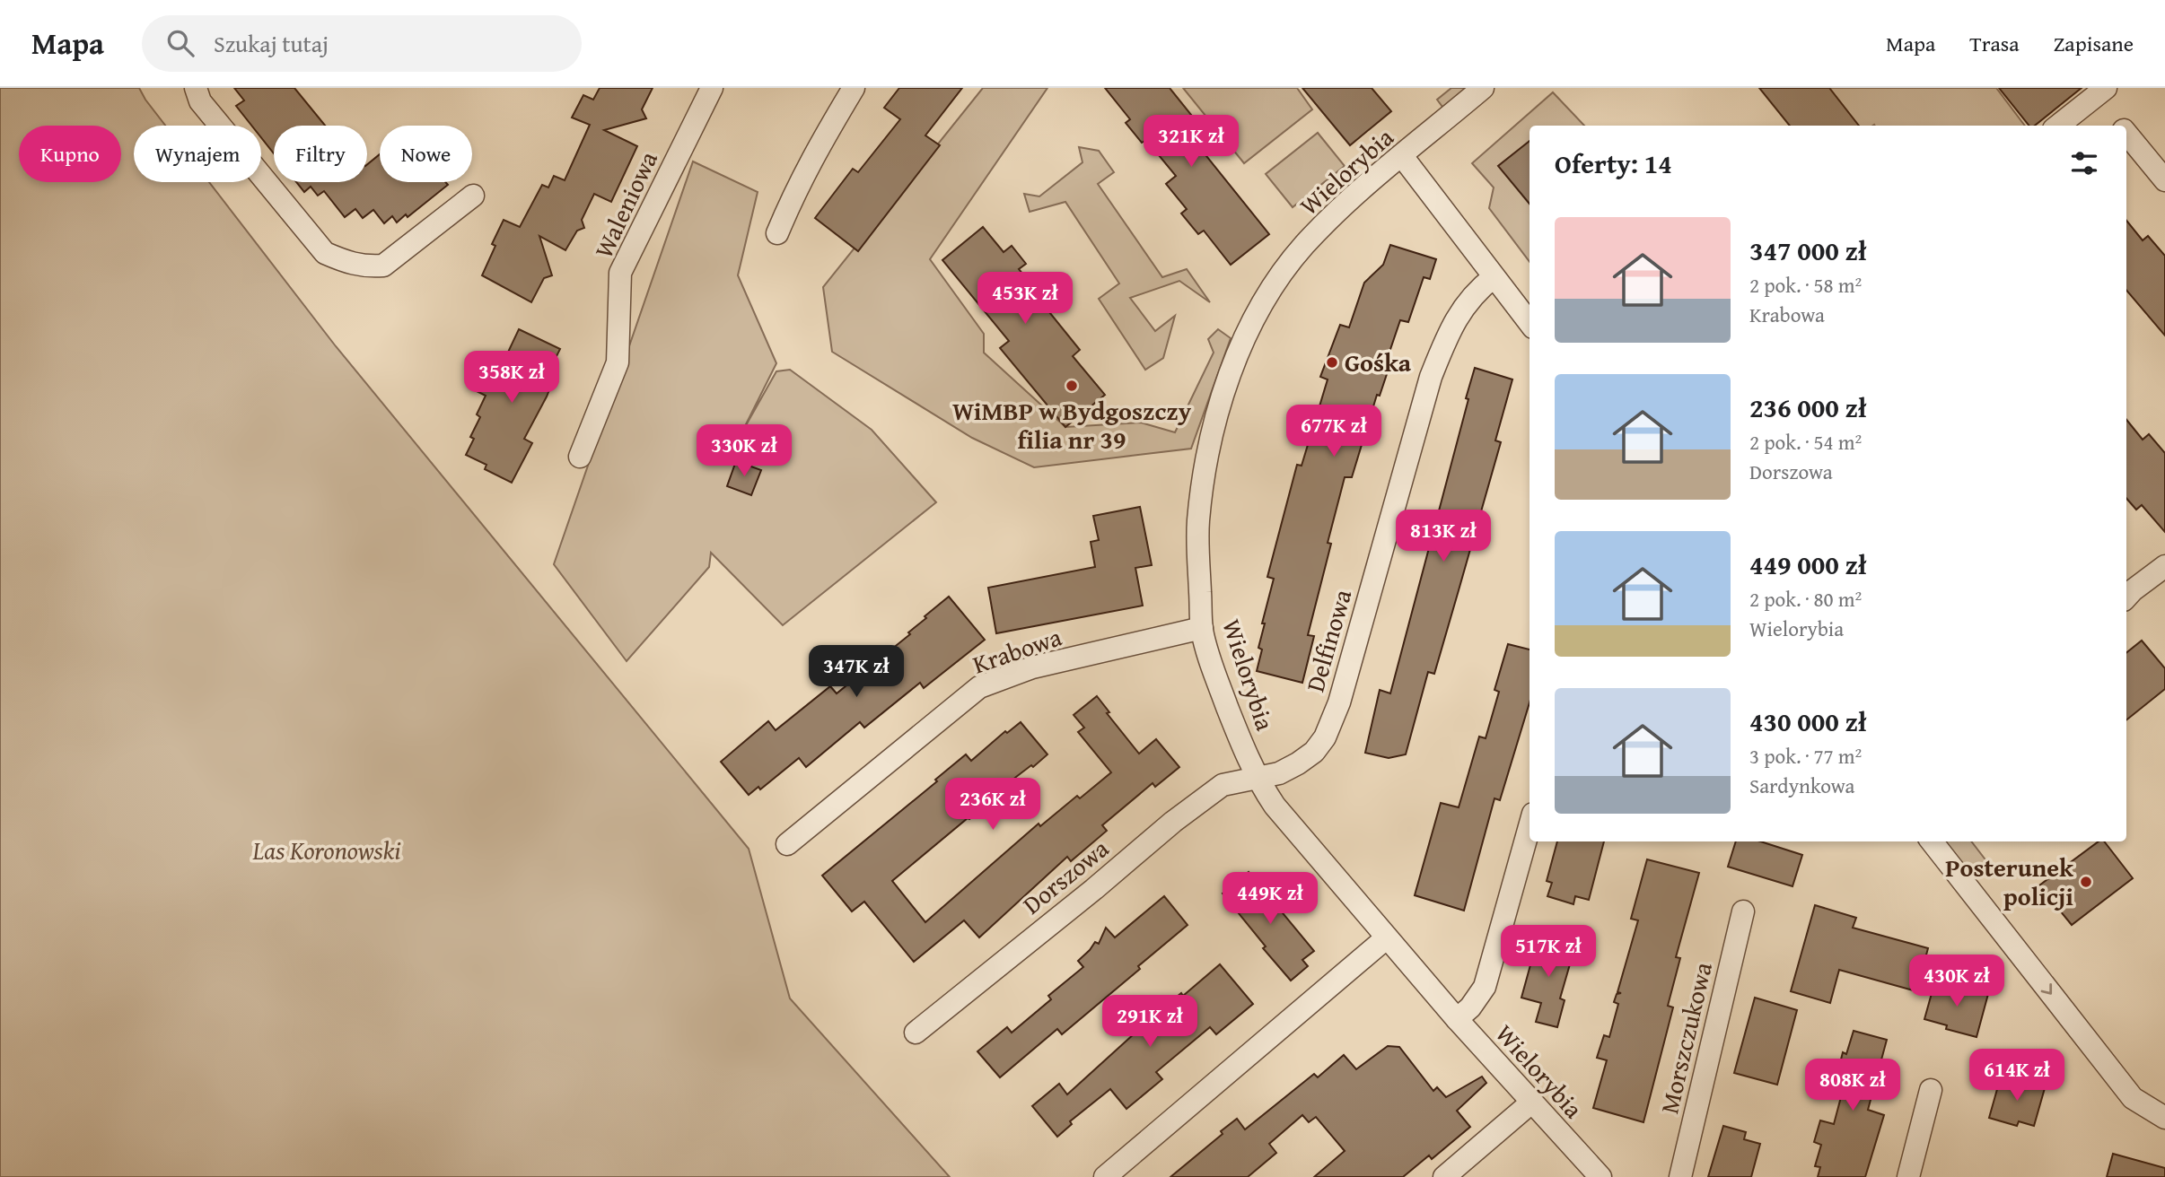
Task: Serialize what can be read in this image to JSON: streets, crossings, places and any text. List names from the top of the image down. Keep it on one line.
{"streets":{"street":["Wielorybia","Waleniowa","Delfinowa","Krabowa","Dorszowa","Morszczukowa"]},"crossings":[["Wielorybia","Delfinowa"],["Wielorybia","Krabowa"],["Wielorybia","Dorszowa"],["Delfinowa","Dorszowa"]],"parks":["Las Koronowski"],"places":["Gośka","WiMBP w Bydgoszczy filia nr 39","Posterunek policji"],"page":{"header":"Mapa","search":"Szukaj tutaj","nav":["Mapa","Trasa","Zapisane"],"price":["321K zł","453K zł","358K zł","677K zł","330K zł","813K zł","347K zł","236K zł","449K zł","517K zł","430K zł","291K zł","614K zł","808K zł"],"chip":["Kupno","Wynajem","Filtry","Nowe"],"heading":"Oferty: 14","list":[{"name":"347 000 zł","note":"2 pok. · 58 m² · Krabowa"},{"name":"236 000 zł","note":"2 pok. · 54 m² · Dorszowa"},{"name":"449 000 zł","note":"2 pok. · 80 m² · Wielorybia"},{"name":"430 000 zł","note":"3 pok. · 77 m² · Sardynkowa"}]}}
